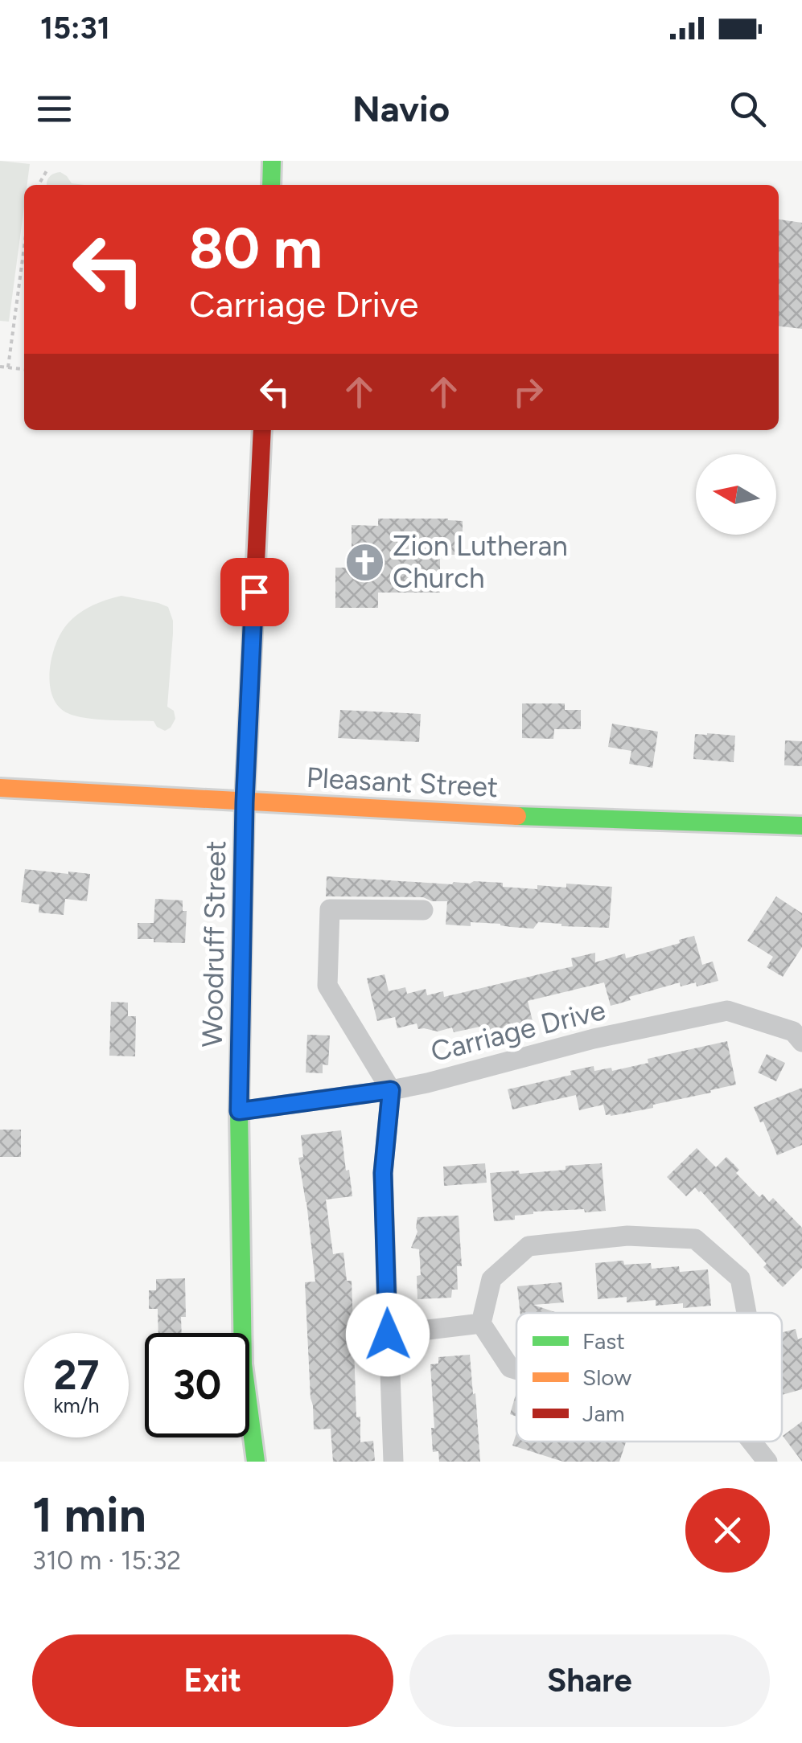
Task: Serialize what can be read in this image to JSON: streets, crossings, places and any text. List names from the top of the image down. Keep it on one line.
{"streets":{"street":["Pleasant Street","Woodruff Street","Carriage Drive"]},"crossings":[["Pleasant Street","Woodruff Street"],["Woodruff Street","Carriage Drive"]],"places":{"church":["Zion Lutheran Church"]},"legend":["Fast","Slow","Jam"],"north":"left","page":{"status":"15:31","header":"Navio","turn":["80 m","Carriage Drive"],"speed":"27 km/h","limit":"30","heading":["1 min","310 m · 15:32"],"buttons":["Exit","Share"]}}
